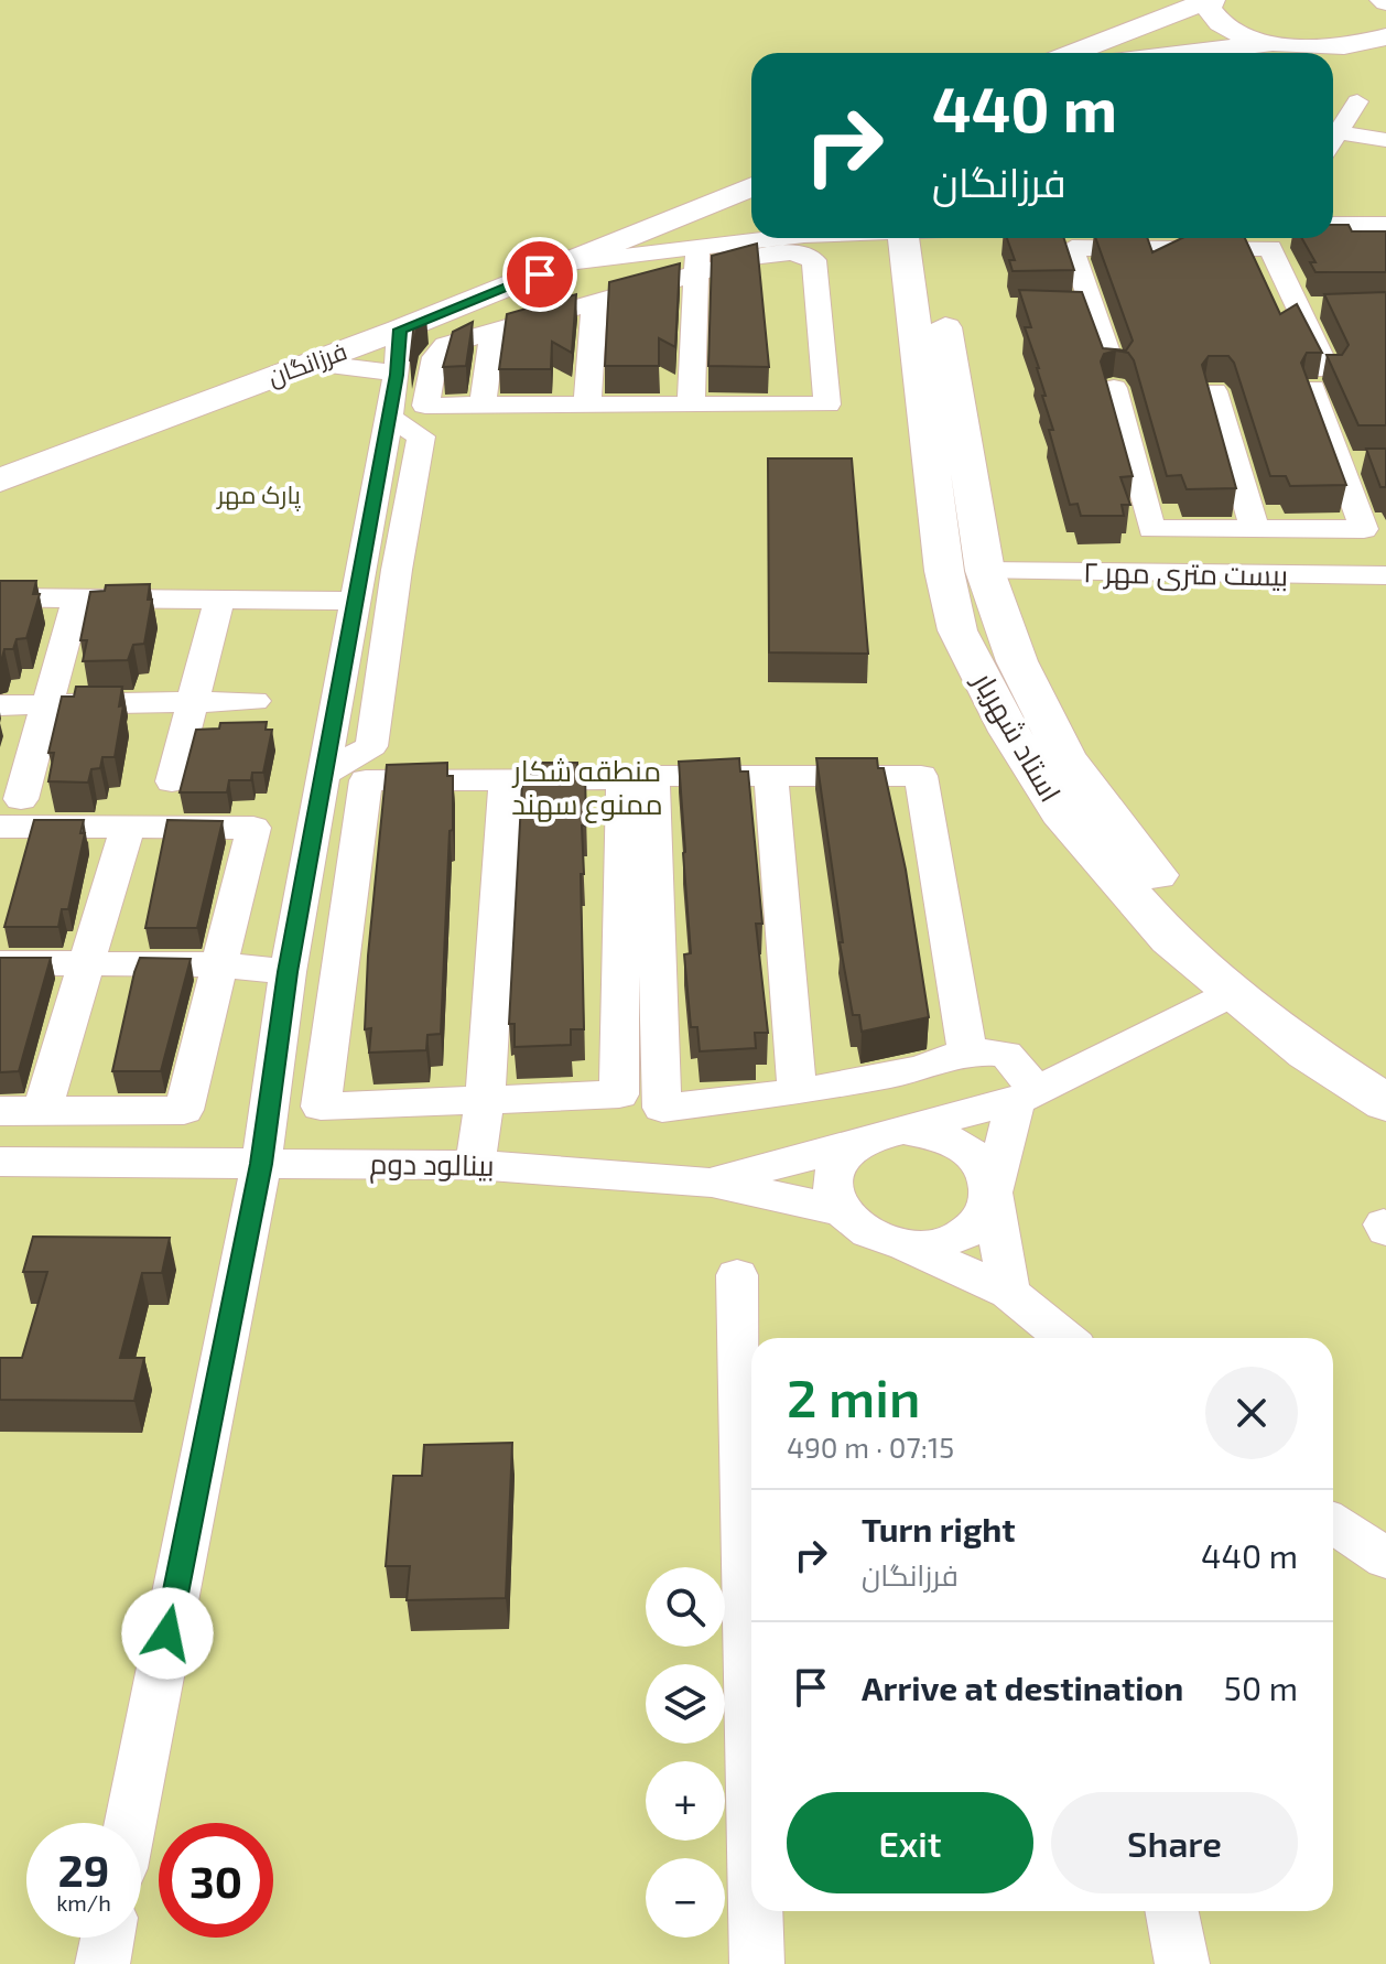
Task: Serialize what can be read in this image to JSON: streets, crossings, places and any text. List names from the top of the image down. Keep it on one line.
{"streets":{"main road":["فرزانگان","استاد شهریار"],"street":["بیست متری مهر ۲","بینالود دوم"]},"crossings":[["بیست متری مهر ۲","استاد شهریار"]],"parks":["پارک مهر","منطقه شکار ممنوع سهند"],"page":{"turn":["440 m","فرزانگان"],"heading":["2 min","490 m · 07:15"],"list":[{"name":"Turn right","note":"فرزانگان","value":"440 m"},{"name":"Arrive at destination","value":"50 m"}],"map_buttons":["+","−"],"buttons":["Exit","Share"],"speed":"29 km/h","limit":"30"}}
